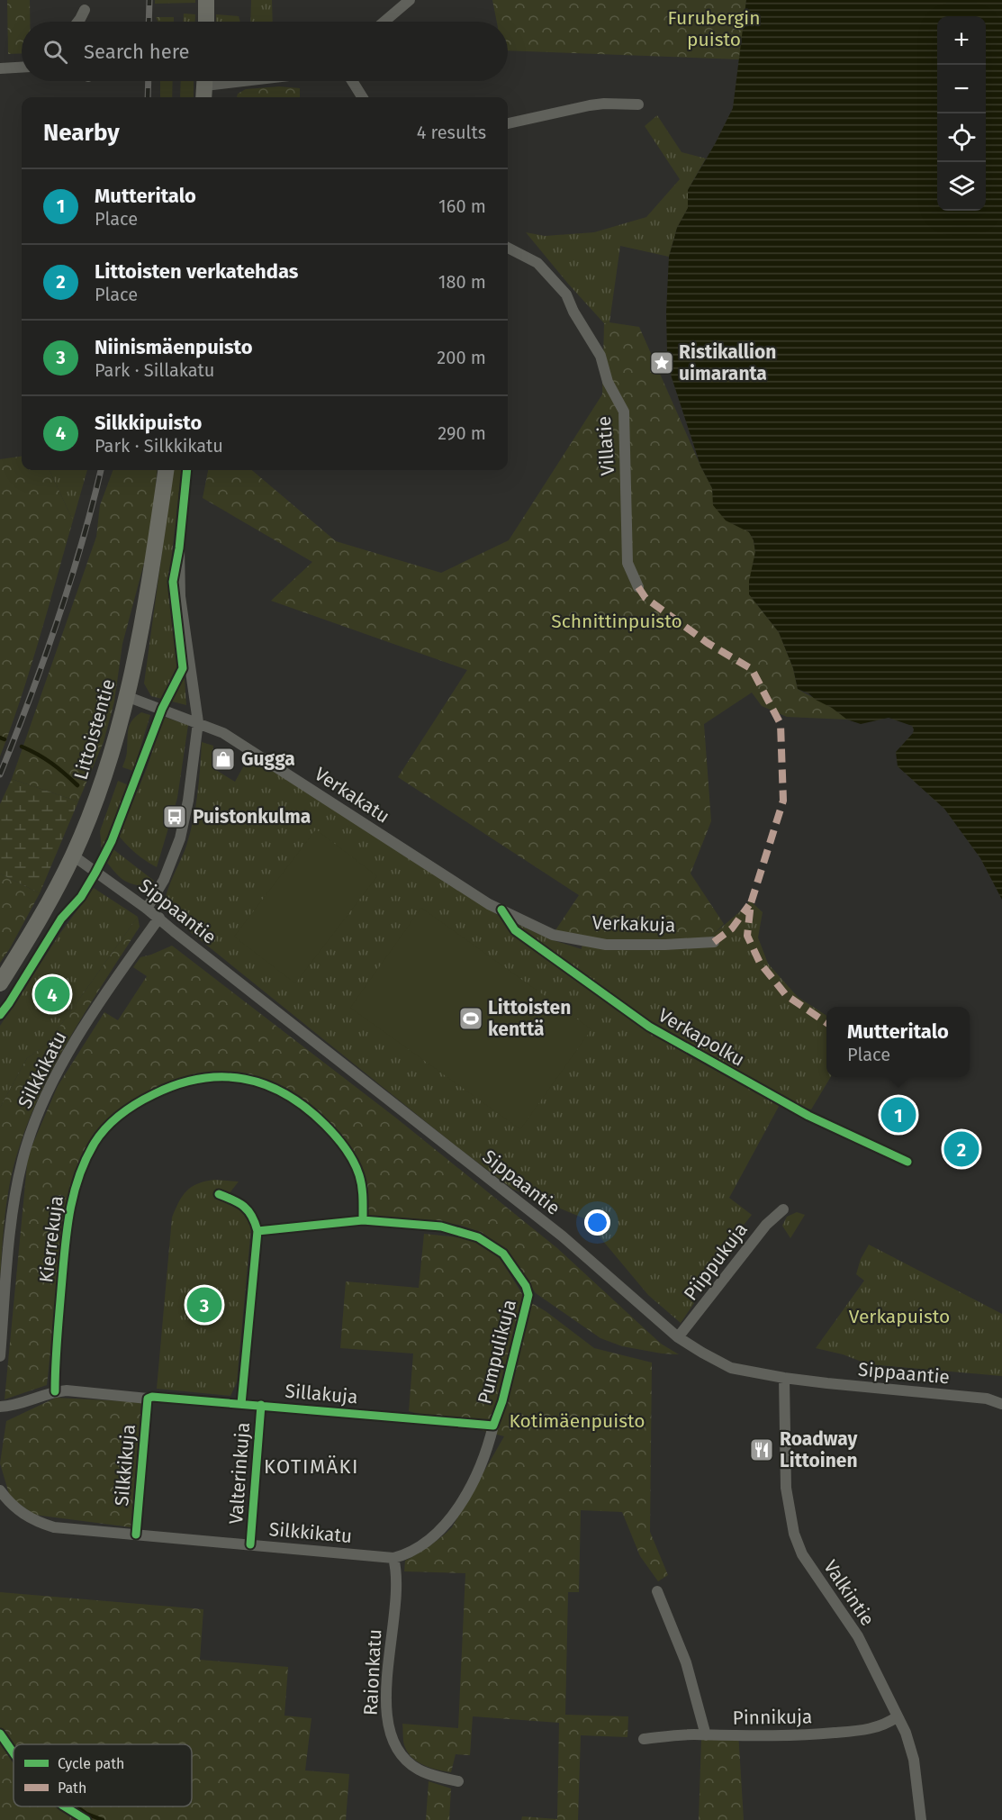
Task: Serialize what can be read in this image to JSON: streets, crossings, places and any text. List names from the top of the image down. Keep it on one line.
{"streets":{"street":["Villatie","Littoistentie","Verkakatu","Sippaantie","Verkakuja","Silkkikatu","Piippukuja","Valkintie","Raionkatu","Pinnikuja"],"cycle path":["Verkapolku","Kierrekuja","Pumpulikuja","Valterinkuja"]},"crossings":[["Littoistentie","Verkakatu"],["Littoistentie","Sippaantie"],["Verkakatu","Verkakuja"],["Sippaantie","Silkkikatu"],["Sippaantie","Piippukuja"],["Sippaantie","Valkintie"],["Silkkikatu","Raionkatu"],["Valkintie","Pinnikuja"]],"districts":["KOTIMÄKI"],"parks":["Furubergin puisto","Schnittinpuisto","Verkapuisto","Kotimäenpuisto"],"places":{"place":["Ristikallion uimaranta"],"shop":["Gugga"],"bus stop":["Puistonkulma"],"sports":["Littoisten kenttä"],"restaurant":["Roadway Littoinen"]},"legend":["Cycle path","Path"],"page":{"map_buttons":["+","−"],"search":"Search here","heading":["Nearby","4 results"],"list":[{"mark":"1","name":"Mutteritalo","note":"Place","value":"160 m"},{"mark":"2","name":"Littoisten verkatehdas","note":"Place","value":"180 m"},{"mark":"3","name":"Niinismäenpuisto","note":"Park · Sillakatu","value":"200 m"},{"mark":"4","name":"Silkkipuisto","note":"Park · Silkkikatu","value":"290 m"}],"pins":["4","1","2","3"],"popup":["Mutteritalo","Place"]}}
